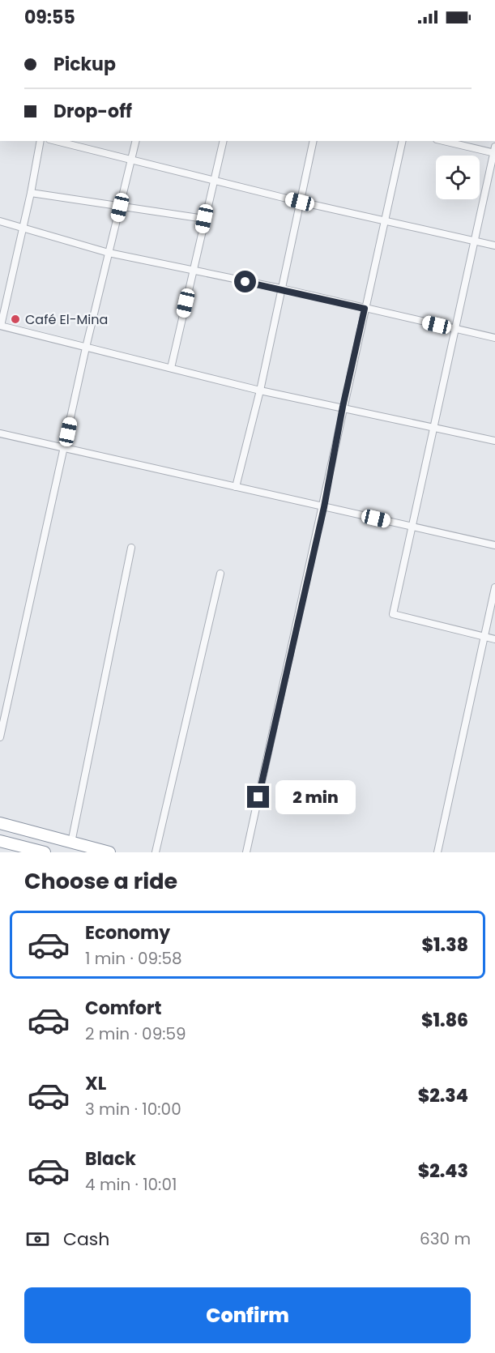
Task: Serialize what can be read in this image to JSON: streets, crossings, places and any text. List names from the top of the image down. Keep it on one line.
{"places":["Café El-Mina"],"page":{"status":"09:55","banner":["Pickup","Drop-off"],"bubble":"2 min","heading":"Choose a ride","list":[{"name":"Economy","note":"1 min · 09:58","value":"$1.38"},{"name":"Comfort","note":"2 min · 09:59","value":"$1.86"},{"name":"XL","note":"3 min · 10:00","value":"$2.34"},{"name":"Black","note":"4 min · 10:01","value":"$2.43"}],"pay":["Cash","630 m"],"buttons":"Confirm"}}
